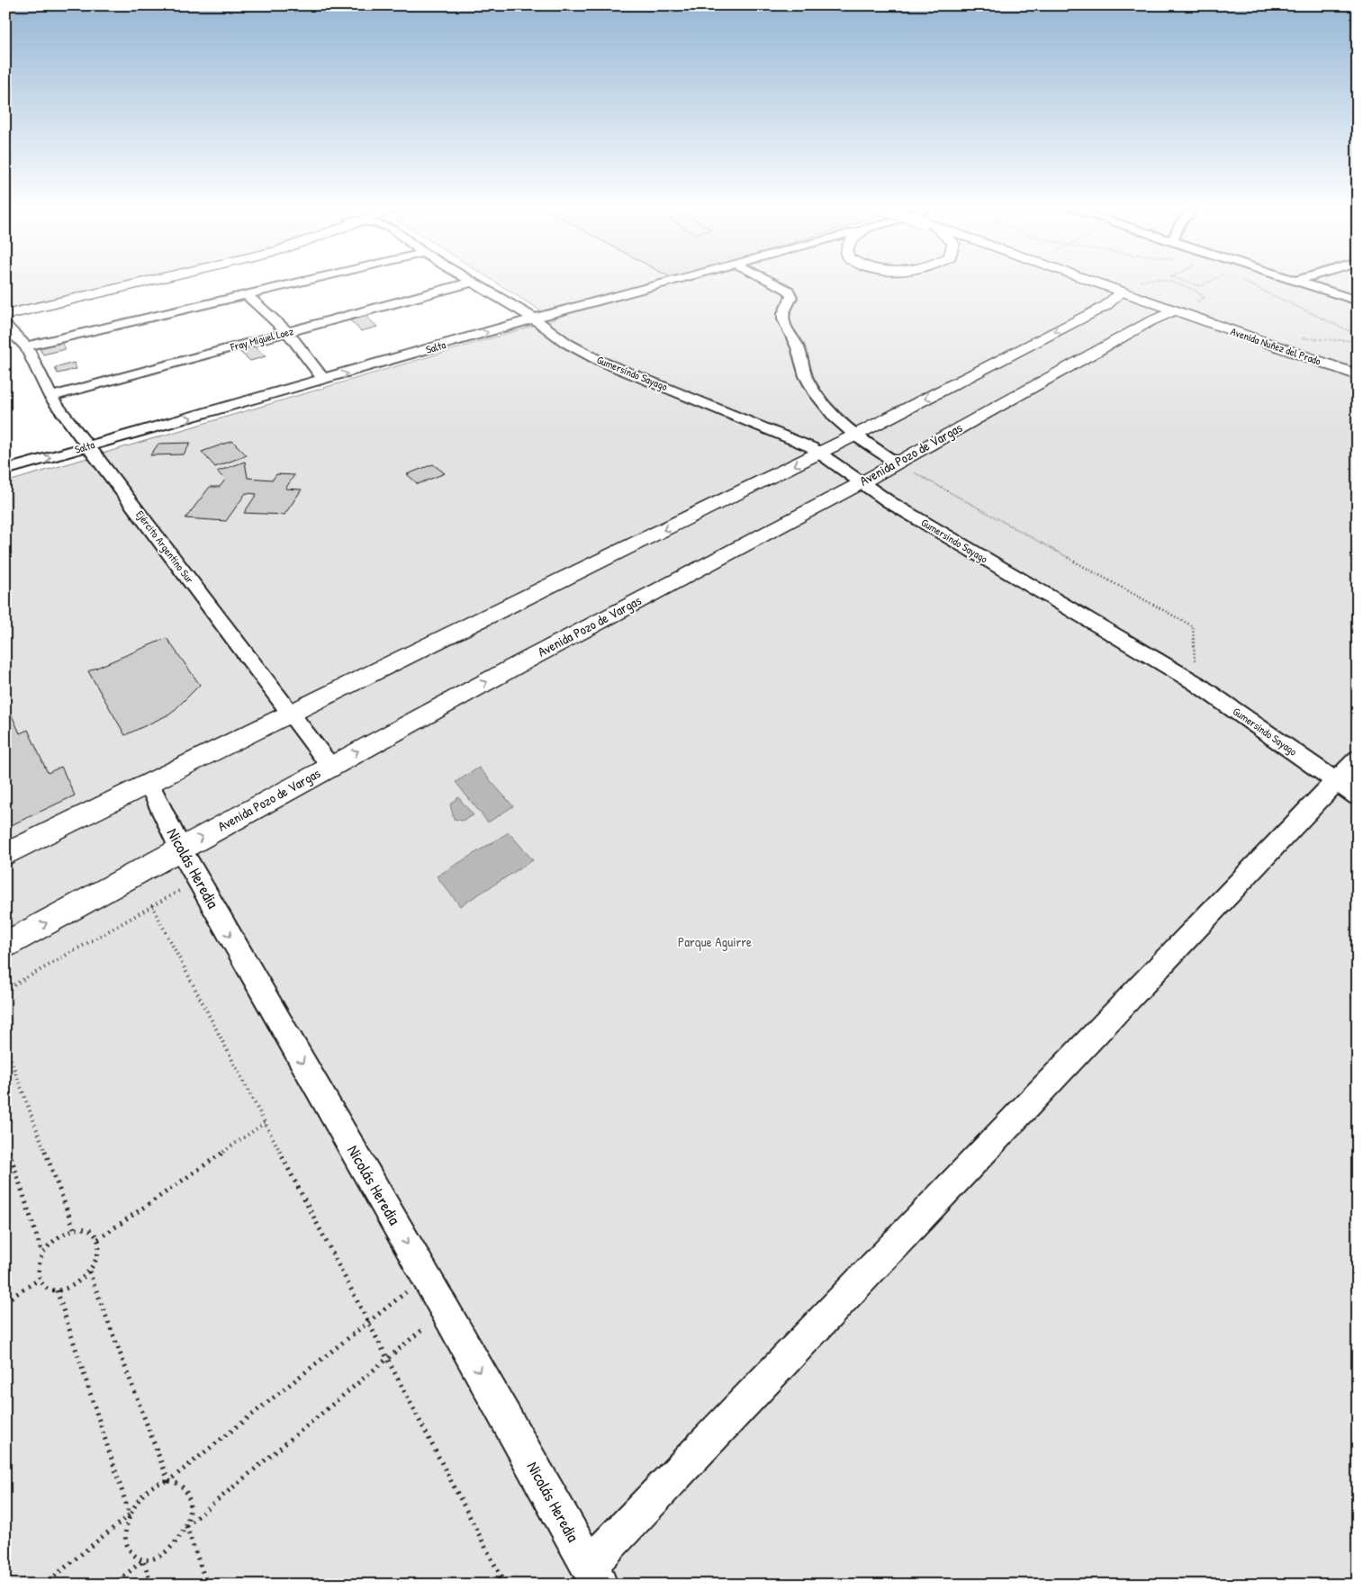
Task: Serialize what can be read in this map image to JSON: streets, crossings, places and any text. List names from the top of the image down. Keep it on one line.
{"streets":{"main road":["Avenida Nuñez del Prado","Avenida Pozo de Vargas"],"street":["Fray Miguel Loez","Salta","Gumersindo Sayago","Ejército Argentino Sur","Nicolás Heredia"]},"crossings":[["Fray Miguel Loez","Ejército Argentino Sur"],["Avenida Nuñez del Prado","Avenida Pozo de Vargas"],["Salta","Gumersindo Sayago"],["Salta","Ejército Argentino Sur"],["Gumersindo Sayago","Avenida Pozo de Vargas"],["Avenida Pozo de Vargas","Ejército Argentino Sur"],["Avenida Pozo de Vargas","Nicolás Heredia"]],"one_way":["Nicolás Heredia"],"parks":["Parque Aguirre"]}
